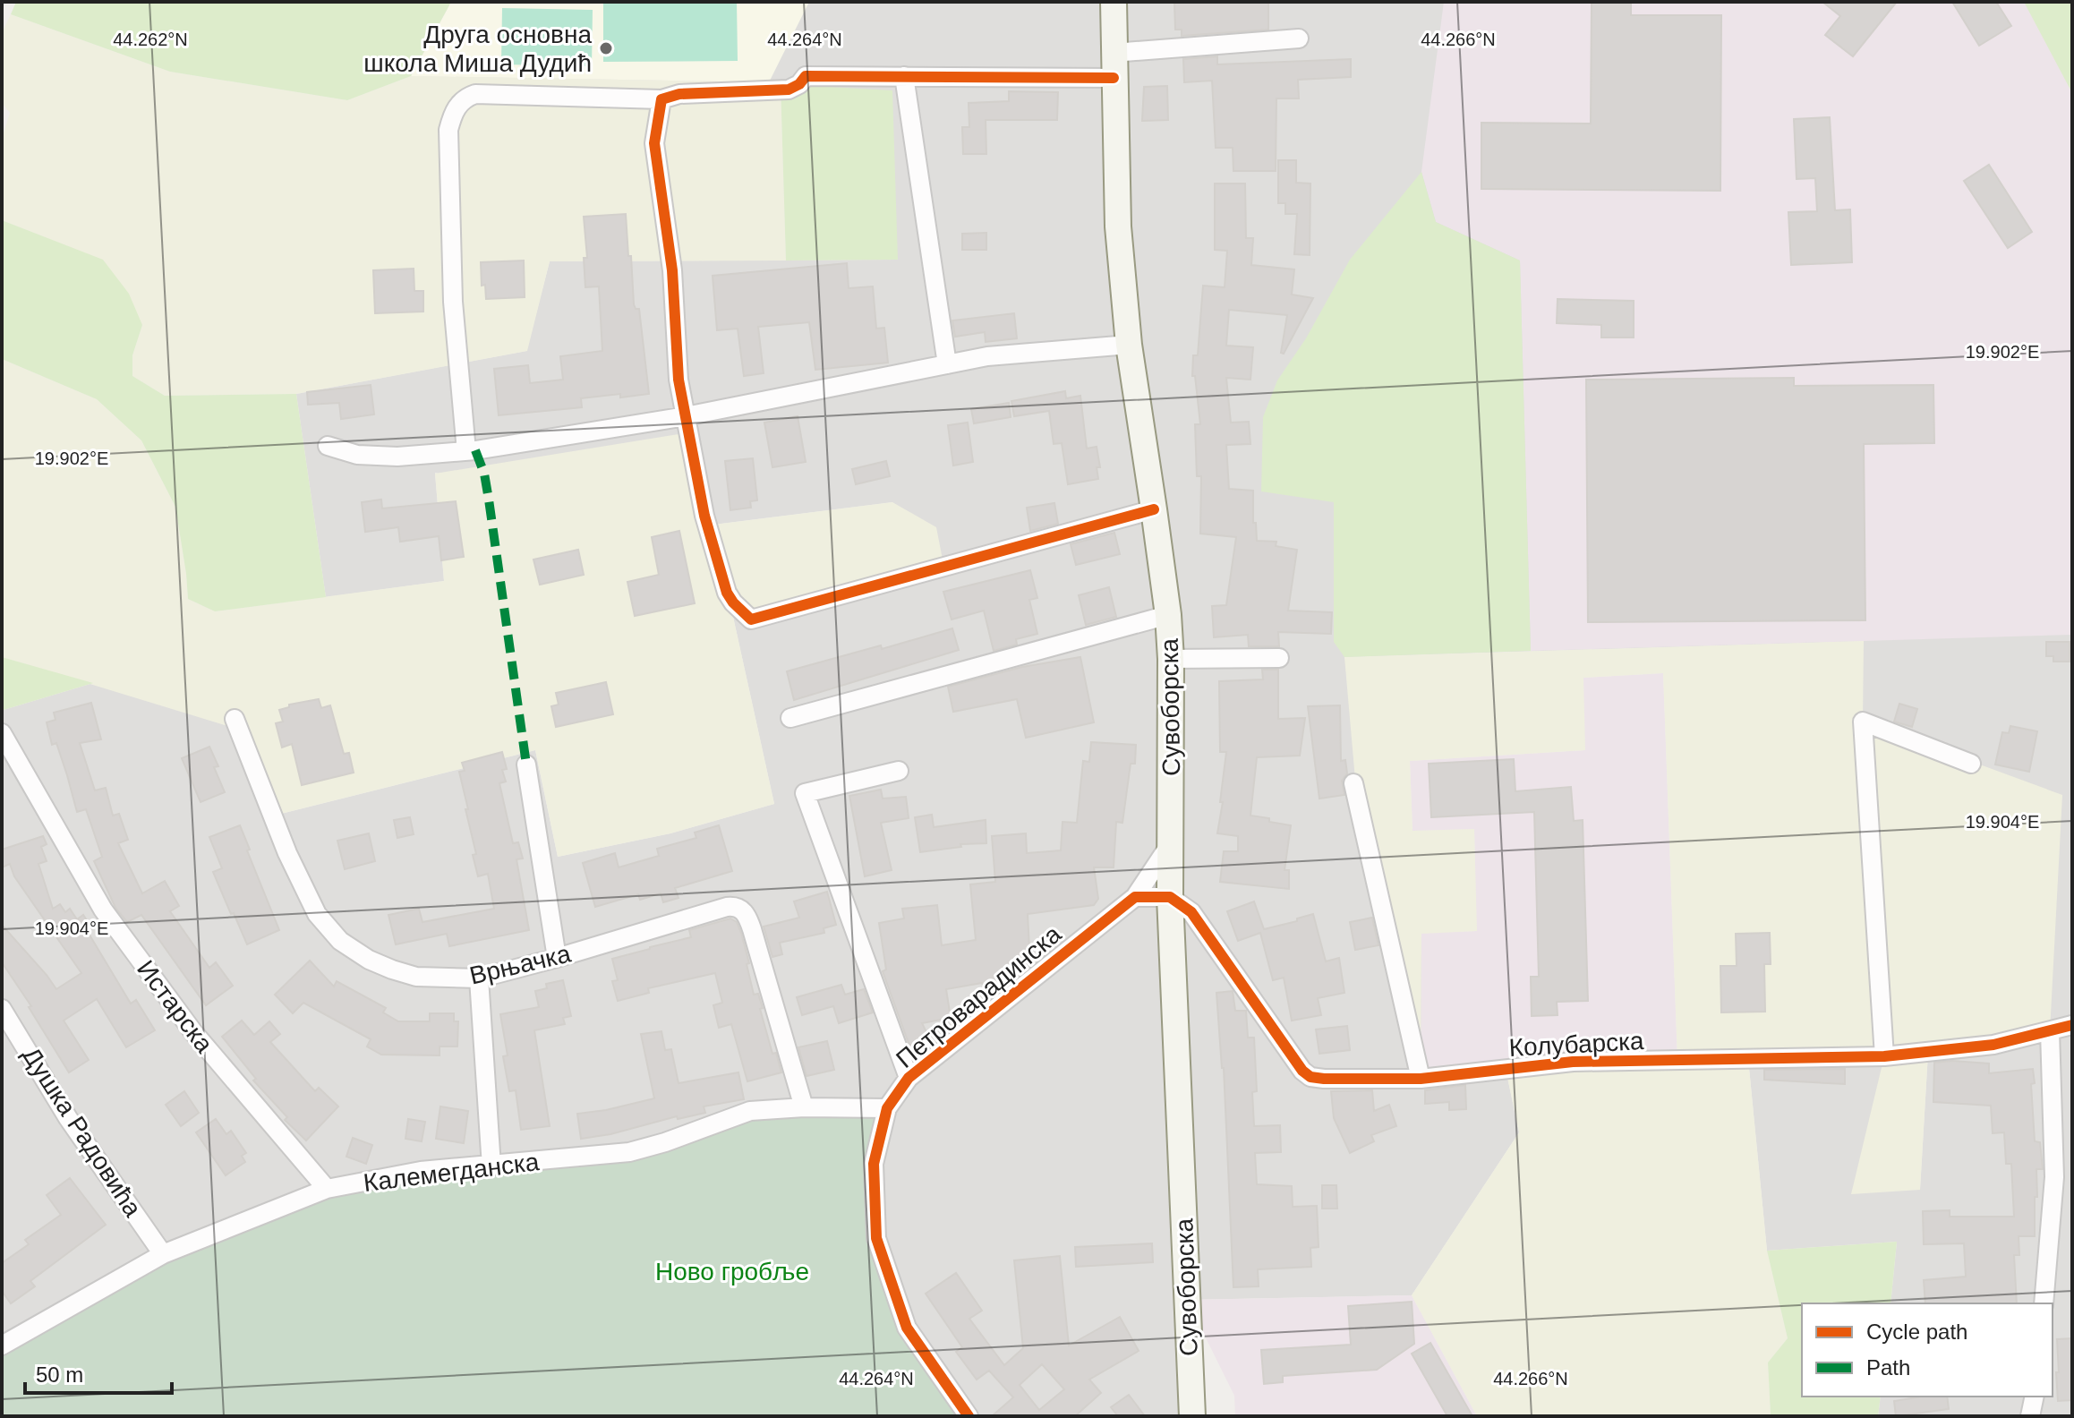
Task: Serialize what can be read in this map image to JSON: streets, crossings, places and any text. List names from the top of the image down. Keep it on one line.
{"streets":{"main road":["Сувоборска"],"street":["Врњачка","Петроварадинска","Истарска","Колубарска","Душка Радовића","Калемегданска"]},"crossings":[["Сувоборска","Петроварадинска"],["Сувоборска","Колубарска"],["Врњачка","Калемегданска"],["Петроварадинска","Калемегданска"],["Истарска","Калемегданска"],["Душка Радовића","Калемегданска"]],"parks":["Ново гробље"],"places":["Друга основна школа Миша Дудић"],"legend":["Cycle path","Path"],"scale_bar":"50 m","coordinates":["44.262°N","44.264°N","44.266°N","19.902°E","19.904°E"]}
